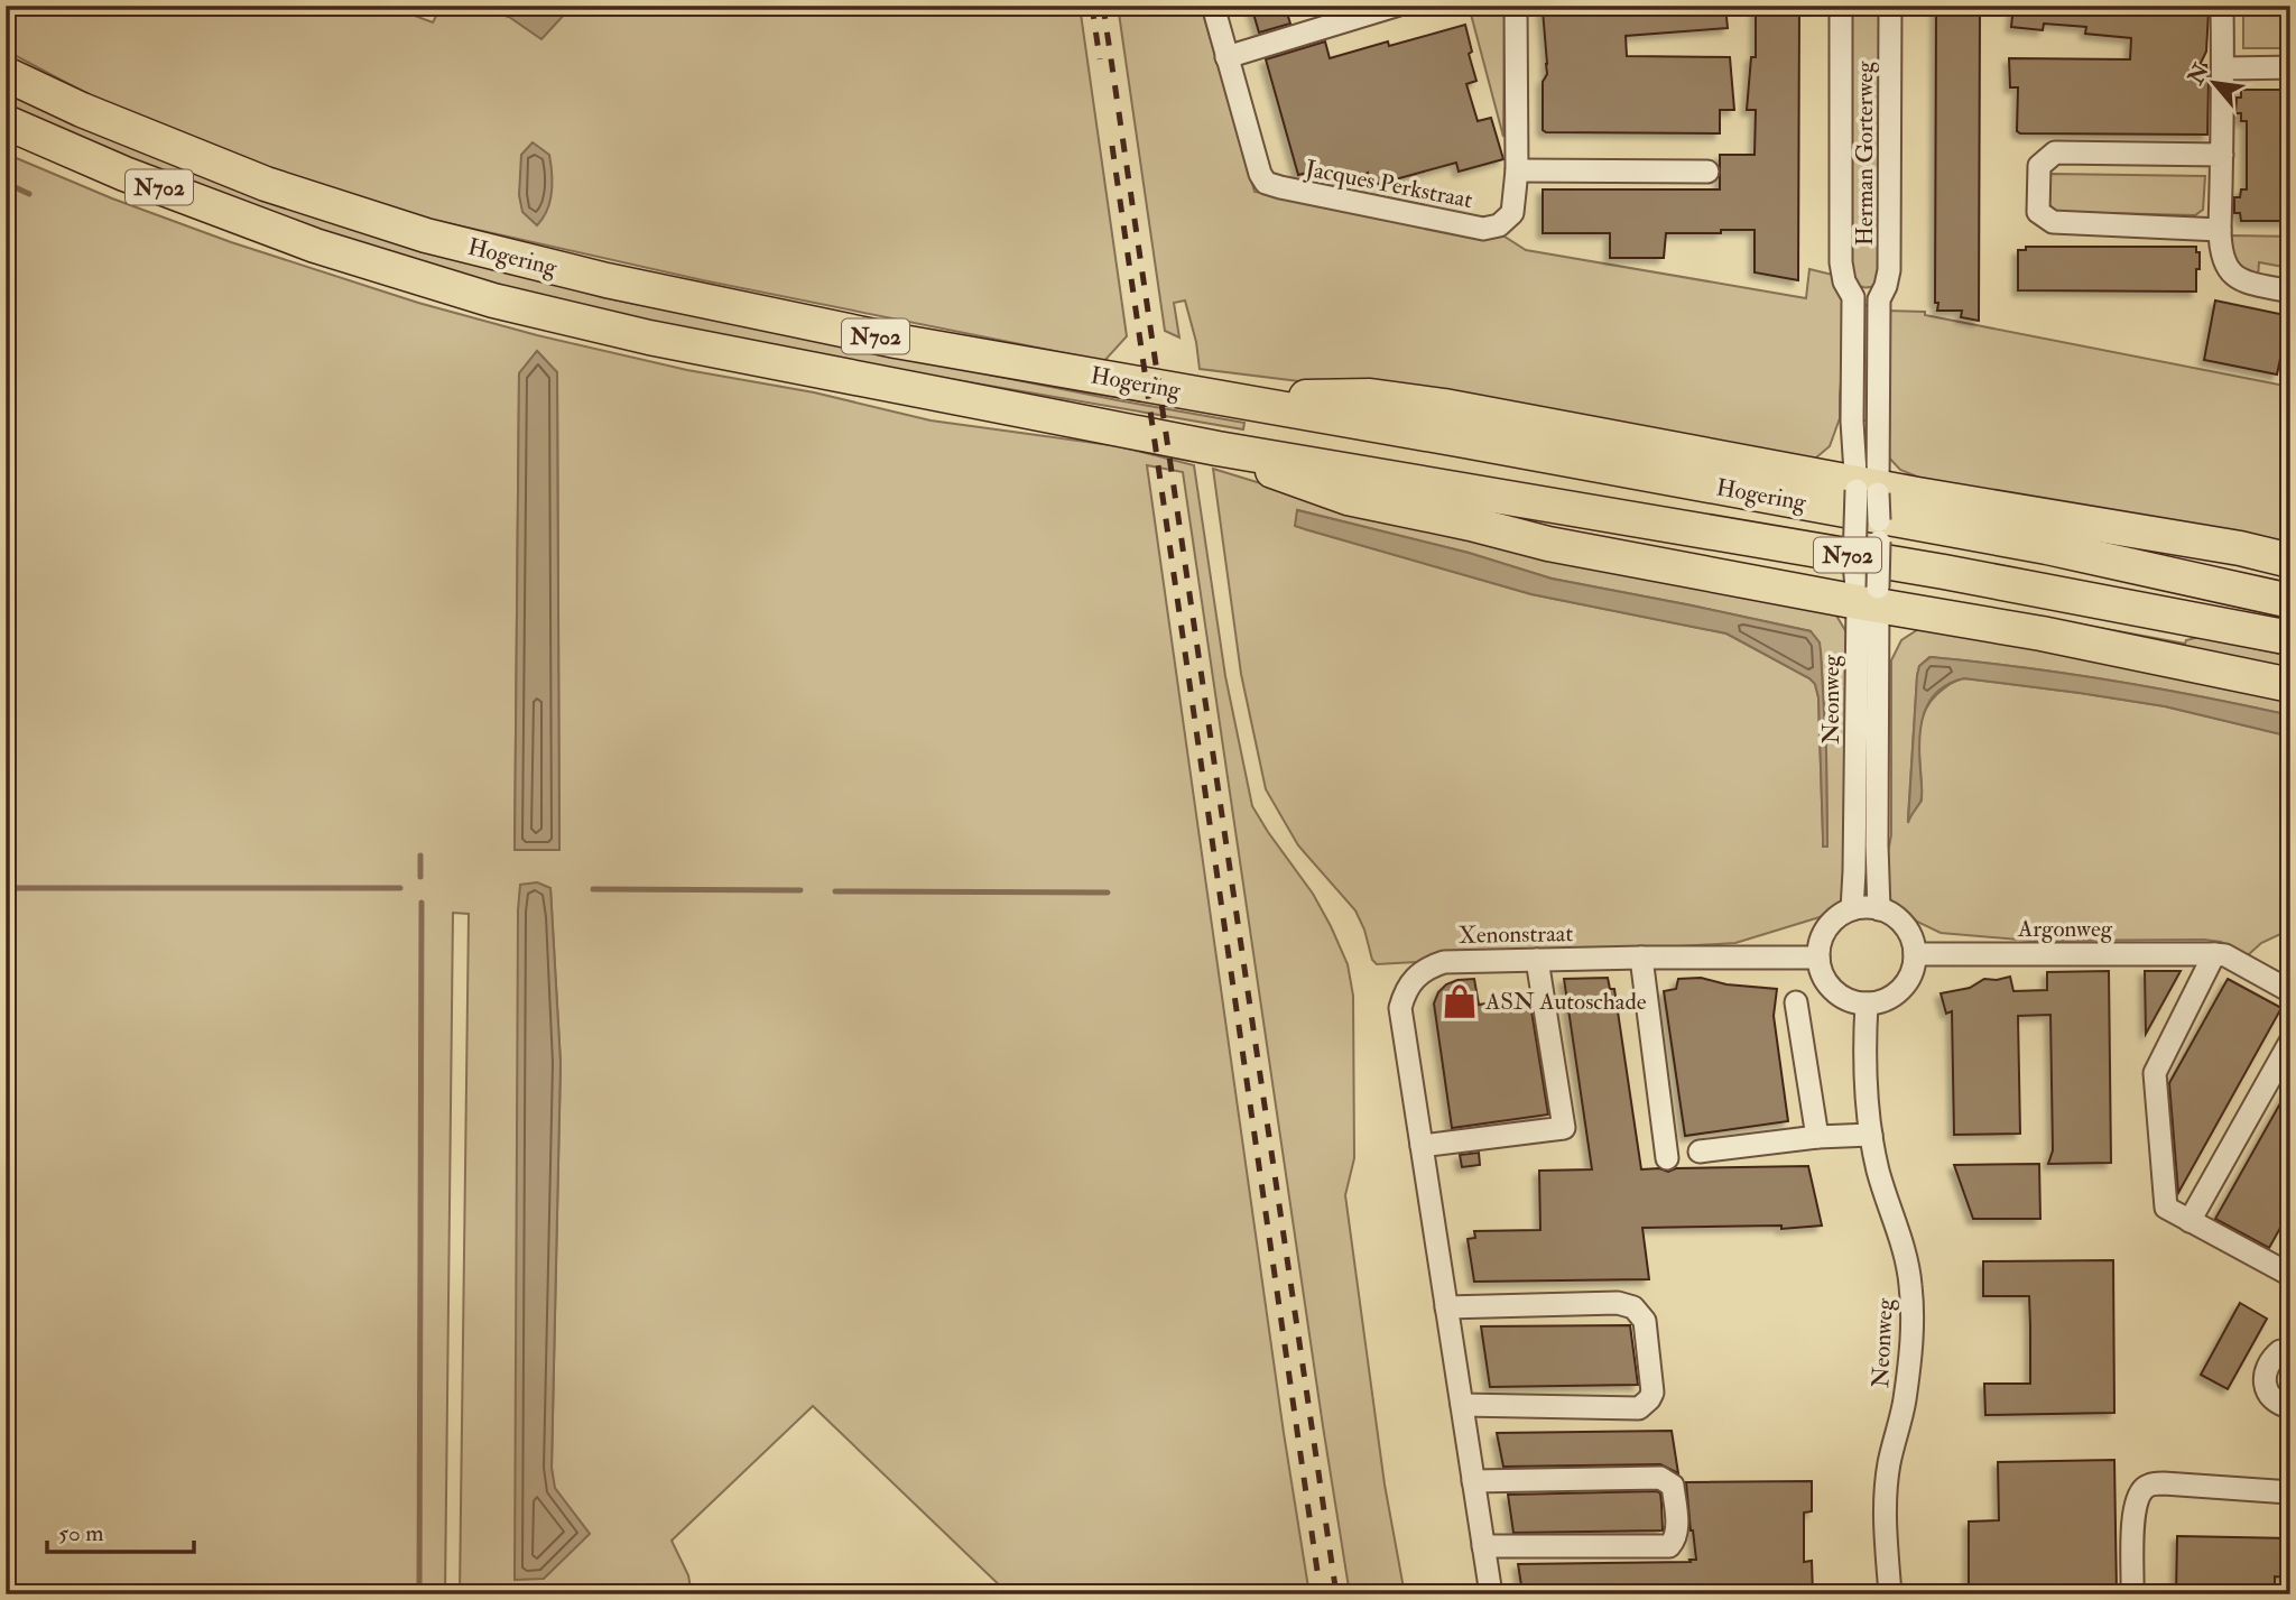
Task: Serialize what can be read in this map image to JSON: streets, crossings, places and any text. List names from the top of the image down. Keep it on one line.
{"streets":{"highway":["N702","Hogering"],"street":["Herman Gorterweg","Jacques Perkstraat","Neonweg","Argonweg","Xenonstraat"]},"crossings":[["Herman Gorterweg","N702"],["Herman Gorterweg","Neonweg"],["N702","Hogering"],["N702","Neonweg"],["Neonweg","Argonweg"],["Neonweg","Xenonstraat"],["Argonweg","Xenonstraat"]],"places":{"shop":["ASN Autoschade"]},"scale_bar":"50 m","north":"top left"}
